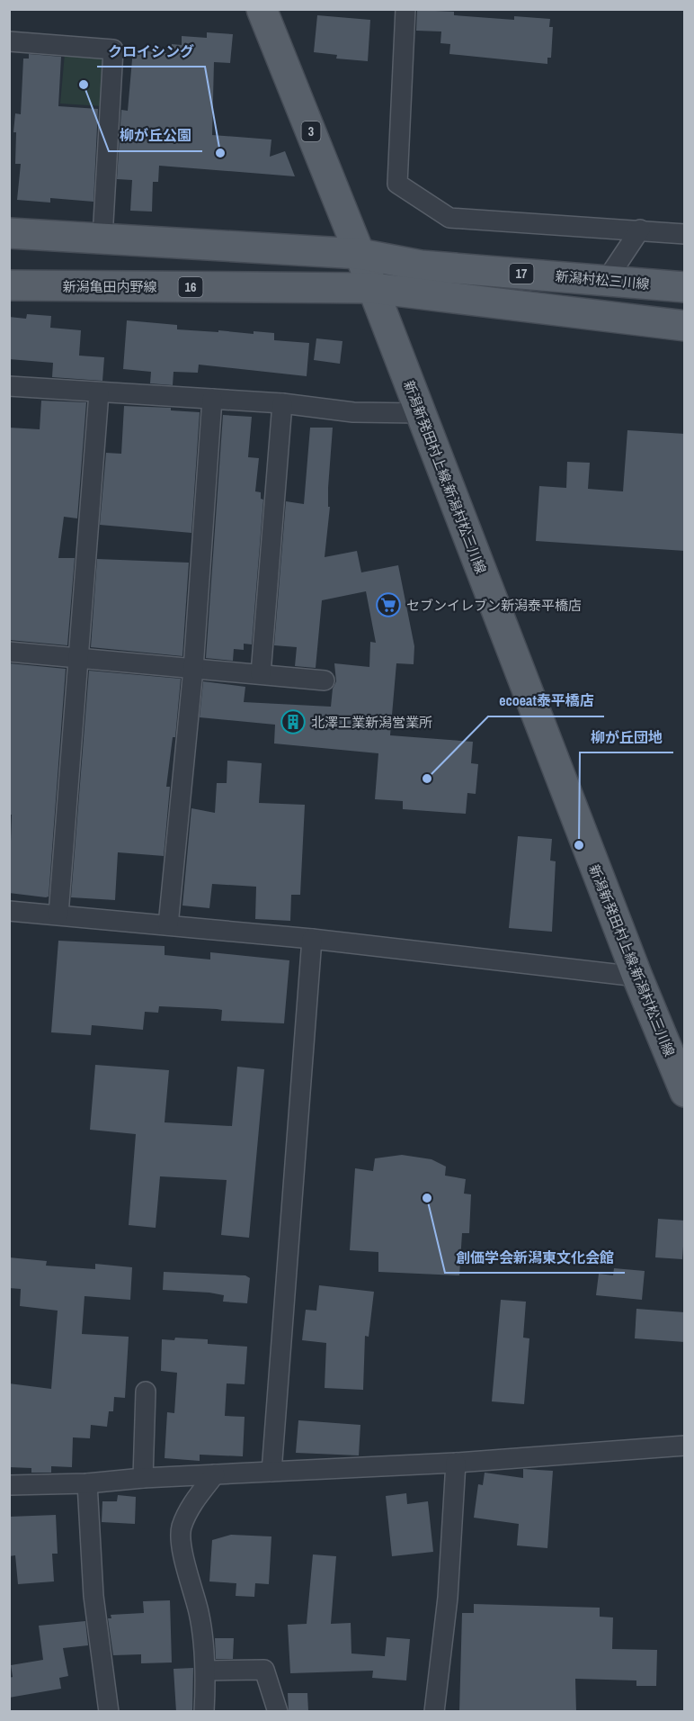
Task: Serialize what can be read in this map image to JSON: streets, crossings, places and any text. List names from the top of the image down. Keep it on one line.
{"streets":{"main road":["3","17","新潟村松三川線","新潟亀田内野線","16","新潟新発田村上線;新潟村松三川線"]},"crossings":[["3","新潟村松三川線"],["3","新潟新発田村上線;新潟村松三川線"],["新潟村松三川線","新潟新発田村上線;新潟村松三川線"],["新潟亀田内野線","新潟新発田村上線;新潟村松三川線"]],"places":{"other":["柳が丘公園","クロイシング","ecoeat泰平橋店","柳が丘団地","創価学会新潟東文化会館"],"supermarket":["セブンイレブン新潟泰平橋店"],"building":["北澤工業新潟営業所"]}}
